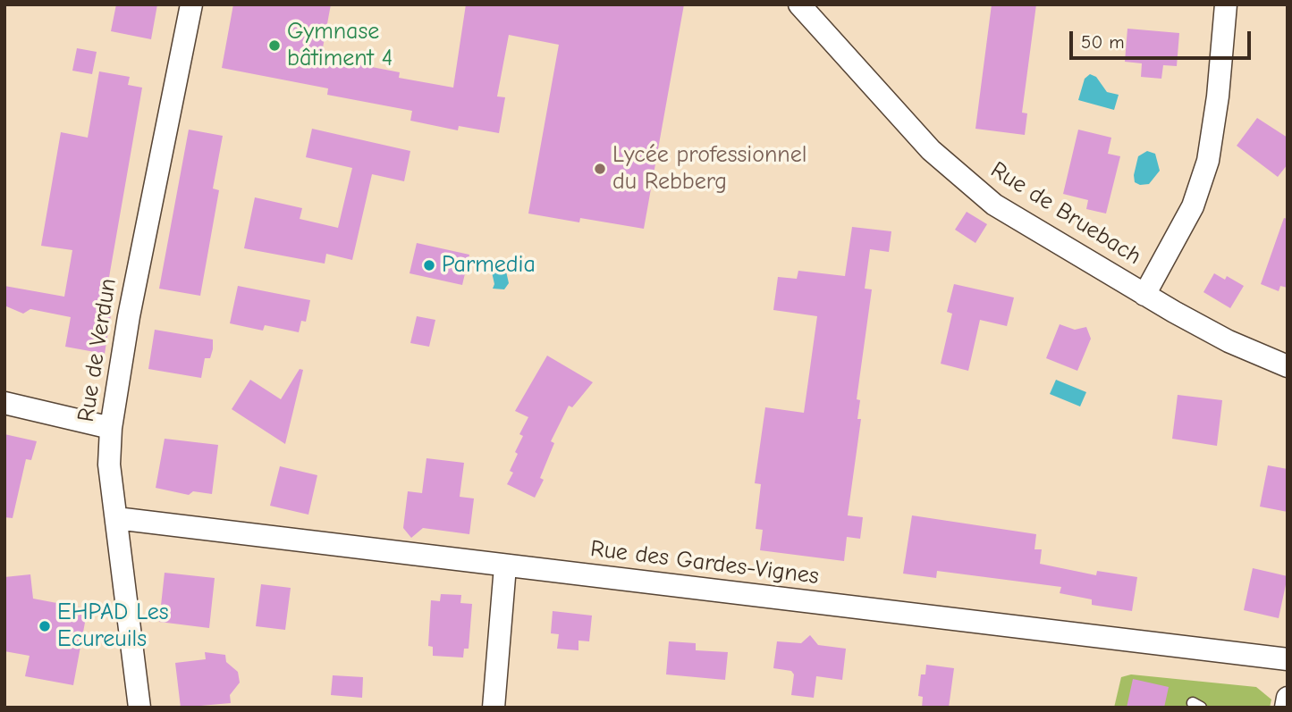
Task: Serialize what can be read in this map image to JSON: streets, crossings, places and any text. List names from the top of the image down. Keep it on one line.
{"streets":{"street":["Rue de Bruebach","Rue de Verdun","Rue des Gardes-Vignes"]},"crossings":[["Rue de Verdun","Rue des Gardes-Vignes"]],"places":["Gymnase bâtiment 4","Lycée professionnel du Rebberg","Parmedia","EHPAD Les Ecureuils"],"scale_bar":"50 m"}
